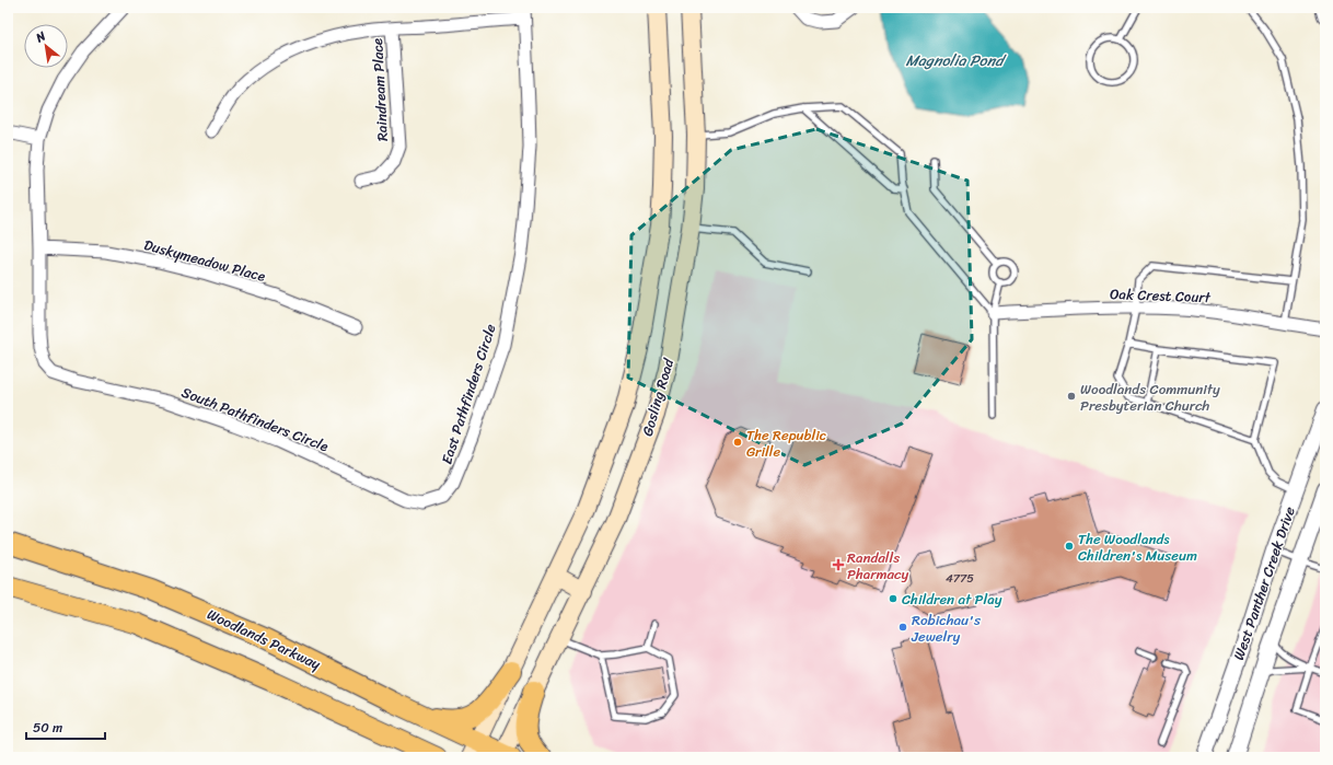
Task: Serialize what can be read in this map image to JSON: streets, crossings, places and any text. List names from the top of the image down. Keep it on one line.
{"streets":{"main road":["Gosling Road","Woodlands Parkway"],"street":["Raindream Place","Duskymeadow Place","Oak Crest Court","East Pathfinders Circle","South Pathfinders Circle","West Panther Creek Drive"]},"crossings":[["Duskymeadow Place","South Pathfinders Circle"],["East Pathfinders Circle","South Pathfinders Circle"],["Gosling Road","Woodlands Parkway"]],"water":["Magnolia Pond"],"places":{"other":["Woodlands Community Presbyterian Church","The Republic Grille","The Woodlands Children's Museum","Children at Play","Robichau's Jewelry"],"health":["Randalls Pharmacy"]},"house_numbers":["4775"],"scale_bar":"50 m","north":"top left"}
